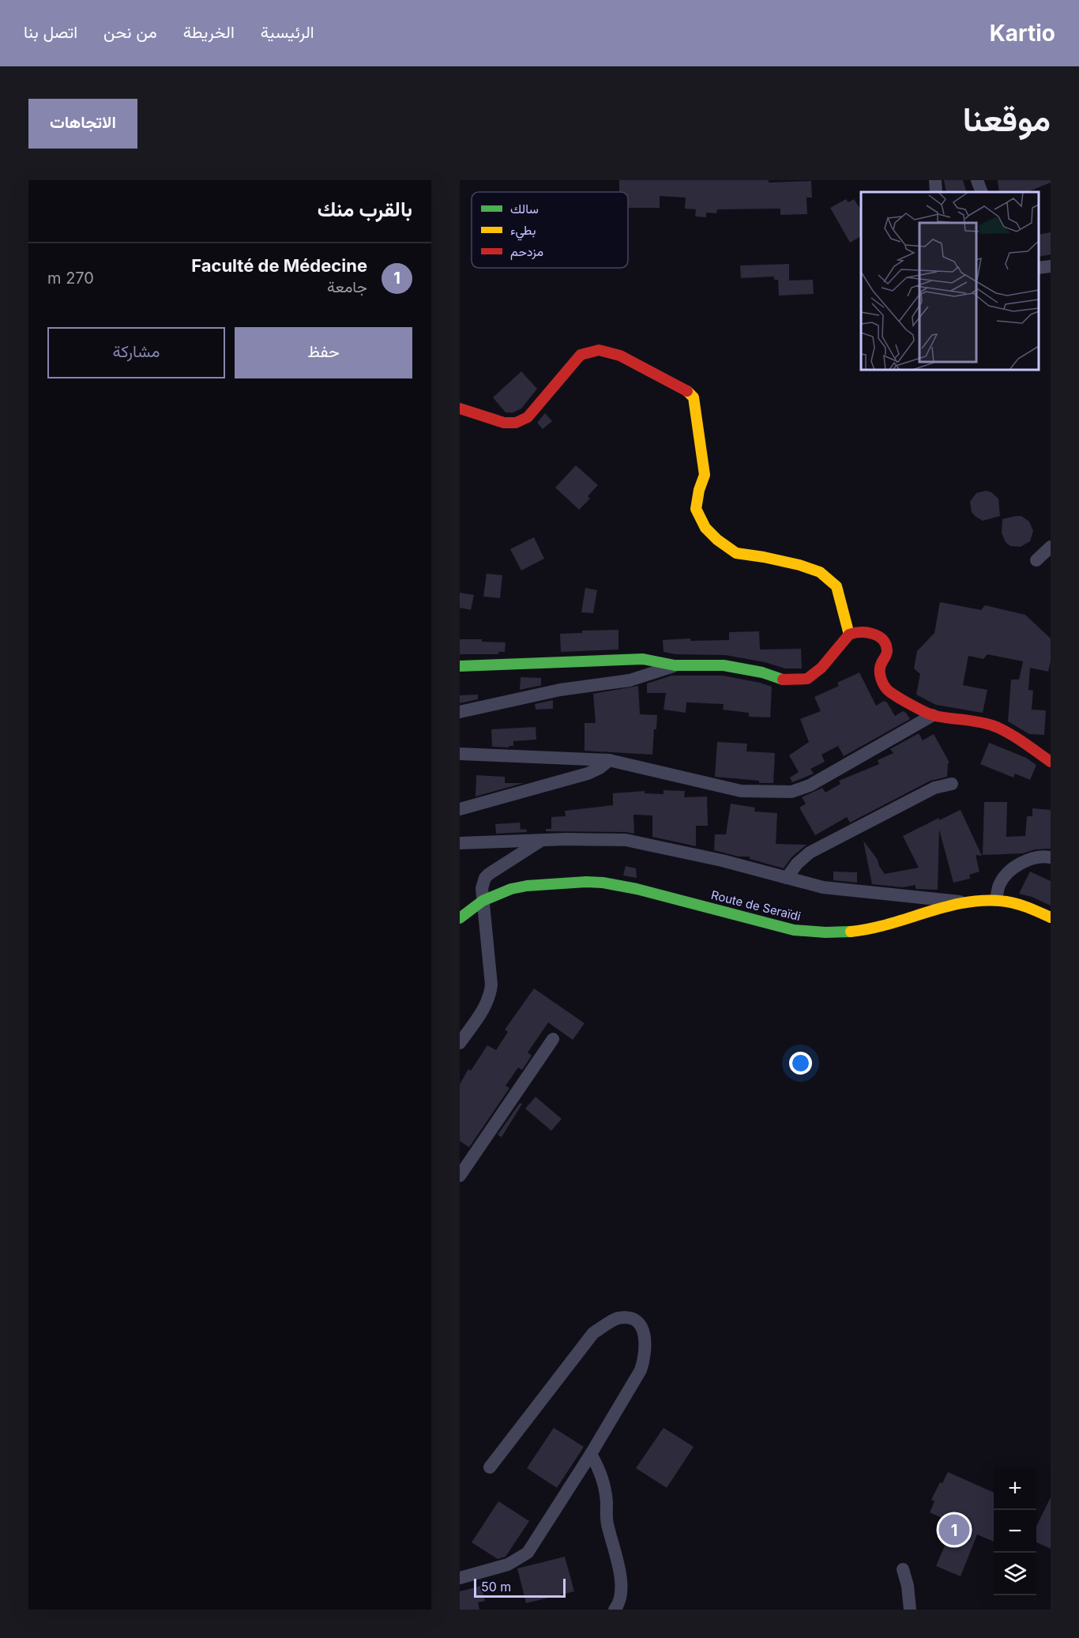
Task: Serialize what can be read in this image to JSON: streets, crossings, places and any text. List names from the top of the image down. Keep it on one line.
{"streets":{"street":["Route de Seraïdi"]},"legend":["سالك","بطيء","مزدحم"],"scale_bar":"50 m","page":{"header":"Kartio","nav":["الرئيسية","الخريطة","من نحن","اتصل بنا"],"title":"موقعنا","buttons":["الاتجاهات",["حفظ","مشاركة"]],"heading":"بالقرب منك","list":[{"mark":"1","name":"Faculté de Médecine","note":"جامعة","value":"270 m"}],"map_buttons":["+","−"],"pins":"1","scale":"50 m"}}
